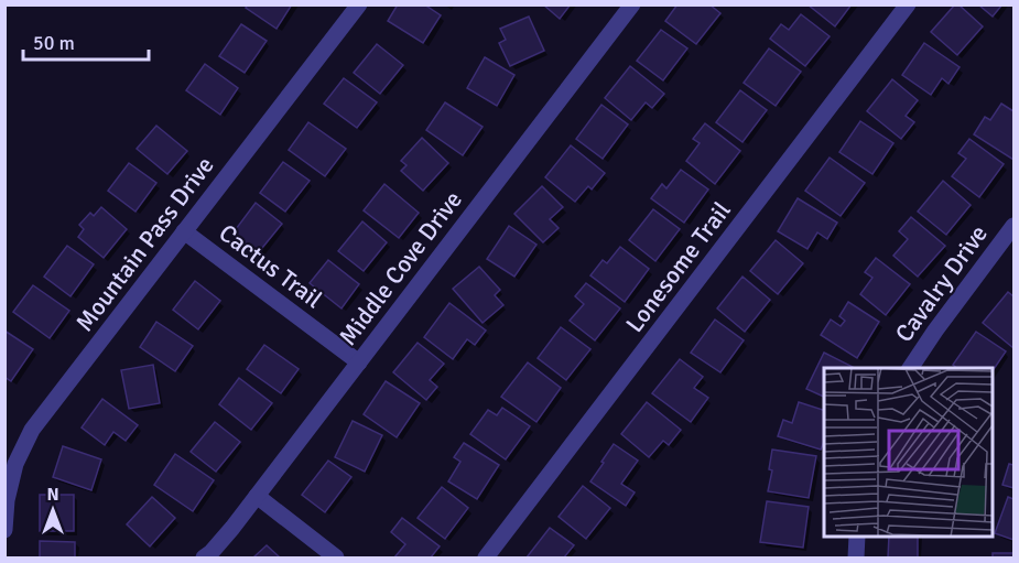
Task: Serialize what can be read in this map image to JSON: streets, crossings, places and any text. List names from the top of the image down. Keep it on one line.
{"streets":{"street":["Mountain Pass Drive","Cactus Trail","Lonesome Trail","Middle Cove Drive","Cavalry Drive"]},"crossings":[["Mountain Pass Drive","Cactus Trail"],["Cactus Trail","Middle Cove Drive"]],"scale_bar":"50 m","north":"top"}
